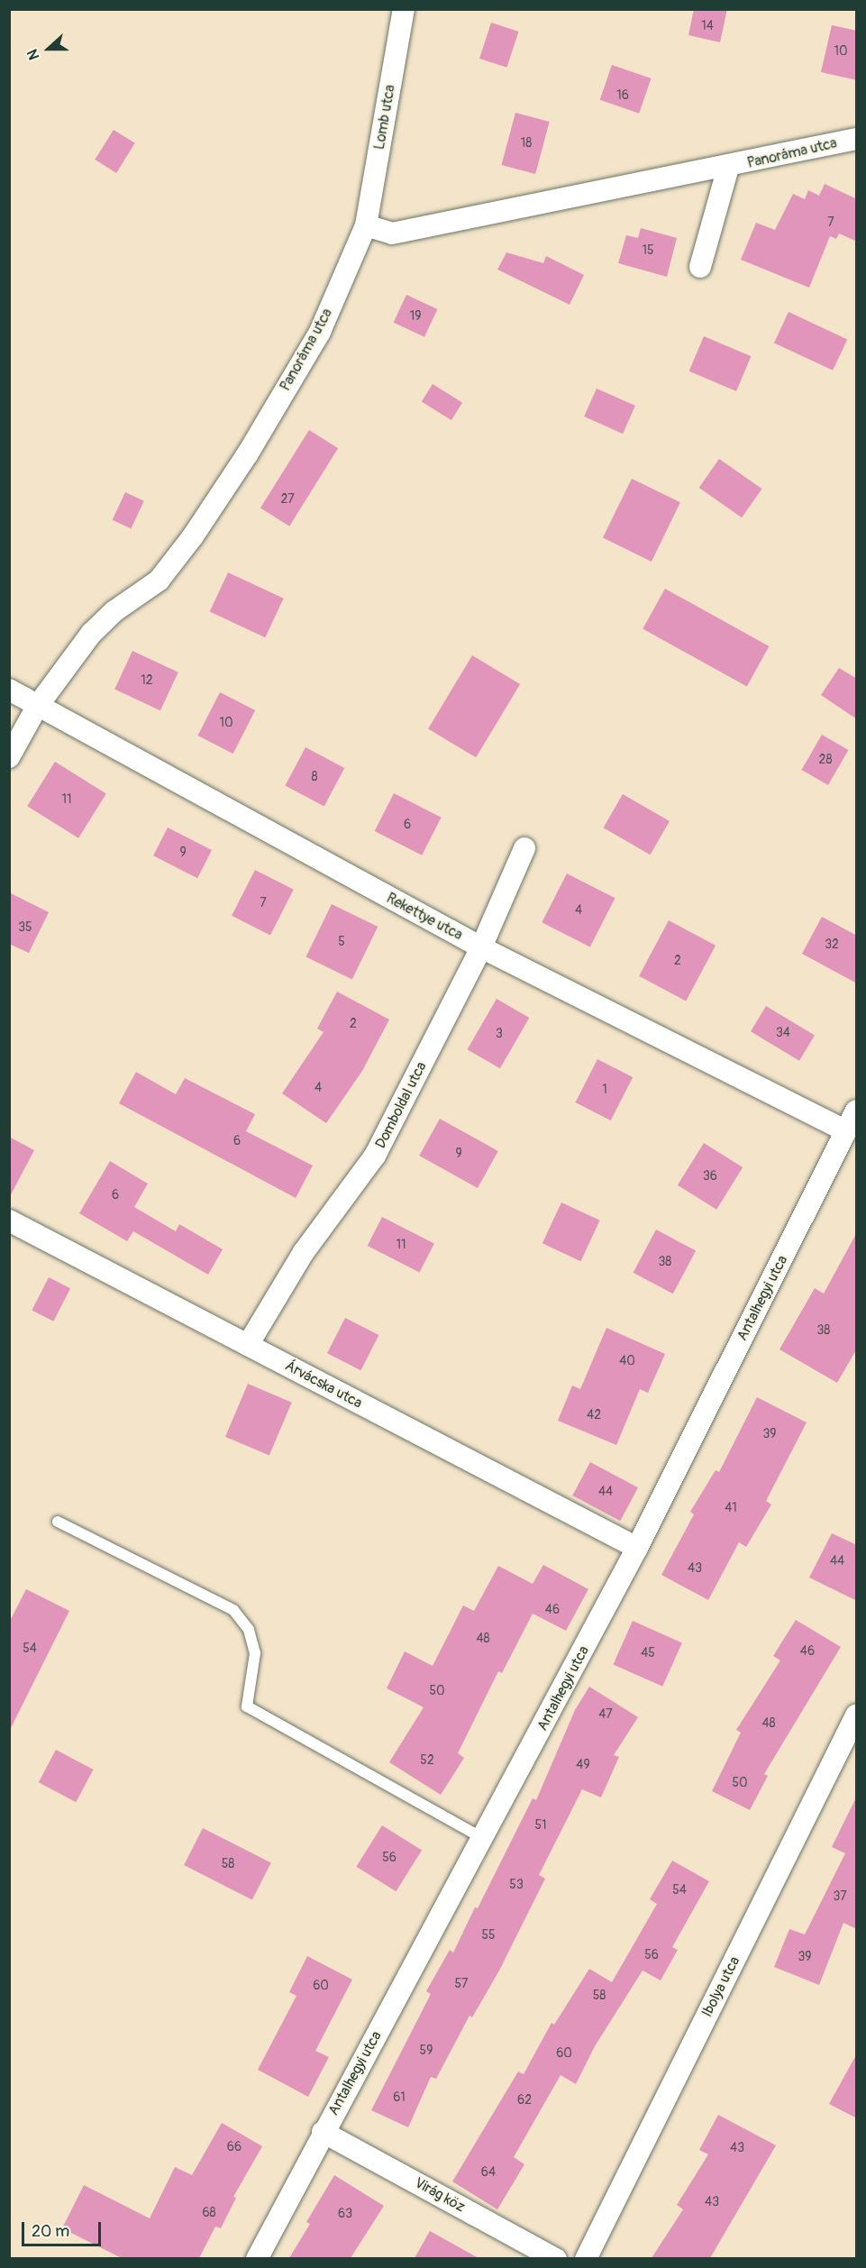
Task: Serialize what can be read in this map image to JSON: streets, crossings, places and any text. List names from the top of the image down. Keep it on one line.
{"streets":{"street":["Lomb utca","Panoráma utca","Rekettye utca","Domboldal utca","Antalhegyi utca","Árvácska utca","Ibolya utca","Virág köz"]},"crossings":[["Lomb utca","Panoráma utca"],["Panoráma utca","Rekettye utca"],["Rekettye utca","Domboldal utca"],["Rekettye utca","Antalhegyi utca"],["Domboldal utca","Árvácska utca"],["Antalhegyi utca","Árvácska utca"],["Antalhegyi utca","Virág köz"]],"house_numbers":["14","10","16","18","7","15","19","27","12","10","28","8","11","6","9","7","4","35","5","32","2","2","34","3","4","1","6","9","36","6","11","38","38","40","42","39","44","41","44","43","46","48","54","46","45","50","47","48","52","49","50","51","56","58","53","54","37","55","56","39","57","60","58","59","60","61","62","66","43","64","43","68","63"],"scale_bar":"20 m","north":"left"}
